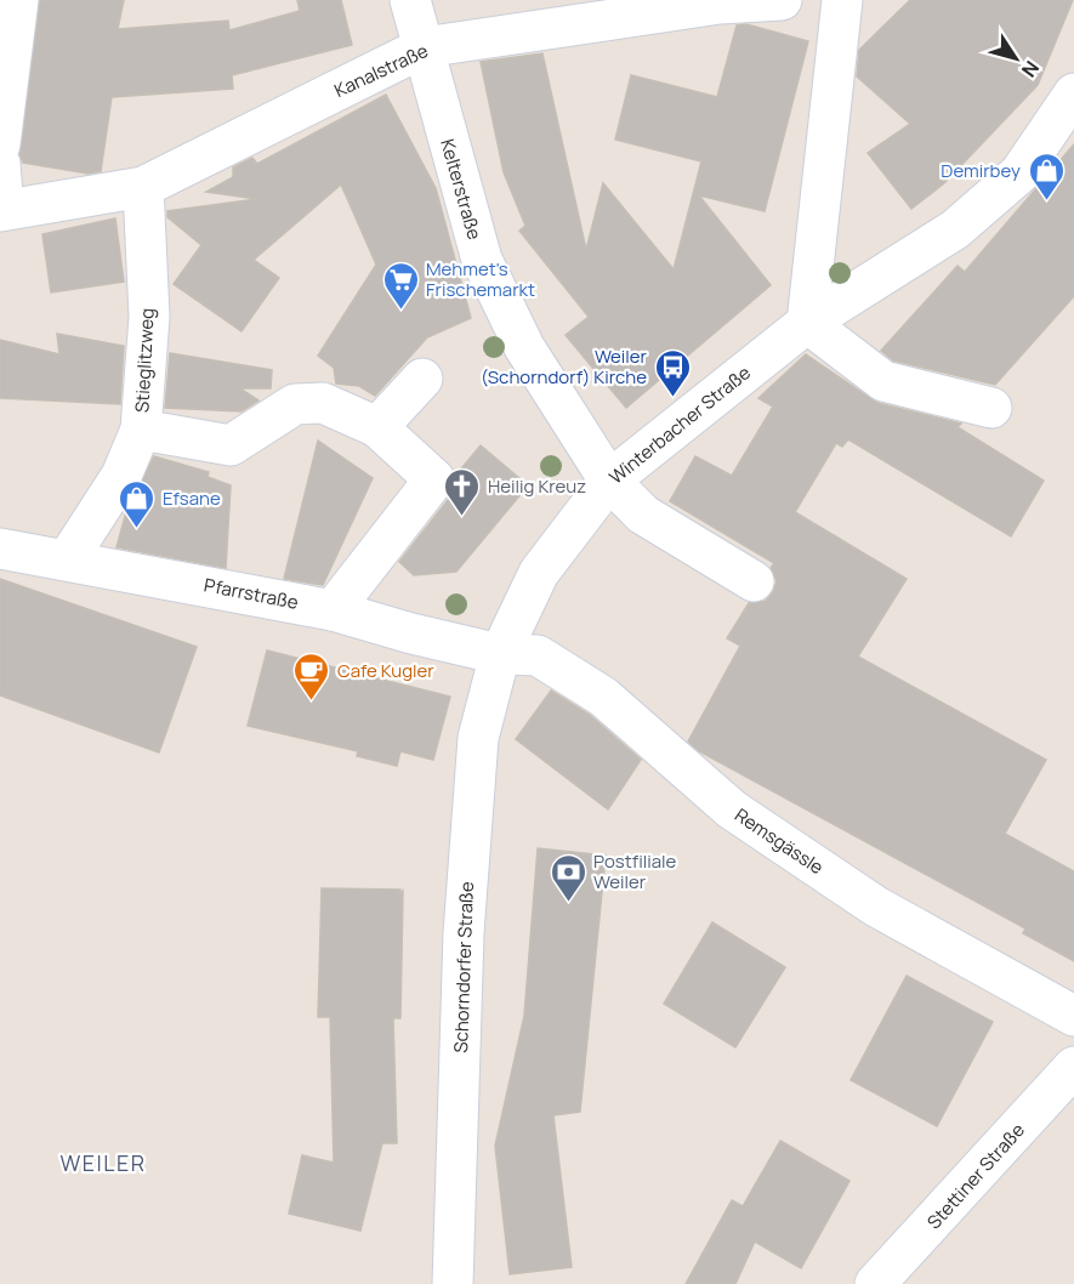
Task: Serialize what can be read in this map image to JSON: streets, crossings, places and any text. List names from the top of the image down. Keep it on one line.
{"streets":{"street":["Kanalstraße","Kelterstraße","Stieglitzweg","Winterbacher Straße","Pfarrstraße","Remsgässle","Schorndorfer Straße","Stettiner Straße"]},"crossings":[["Kanalstraße","Kelterstraße"],["Kanalstraße","Stieglitzweg"],["Kelterstraße","Winterbacher Straße"],["Stieglitzweg","Pfarrstraße"],["Winterbacher Straße","Pfarrstraße"],["Winterbacher Straße","Remsgässle"],["Winterbacher Straße","Schorndorfer Straße"],["Pfarrstraße","Remsgässle"],["Pfarrstraße","Schorndorfer Straße"],["Remsgässle","Schorndorfer Straße"]],"districts":["WEILER"],"places":{"shop":["Demirbey","Efsane"],"supermarket":["Mehmet's Frischemarkt"],"bus stop":["Weiler (Schorndorf) Kirche"],"church":["Heilig Kreuz"],"cafe":["Cafe Kugler"],"bank":["Postfiliale Weiler"]},"north":"bottom right"}
